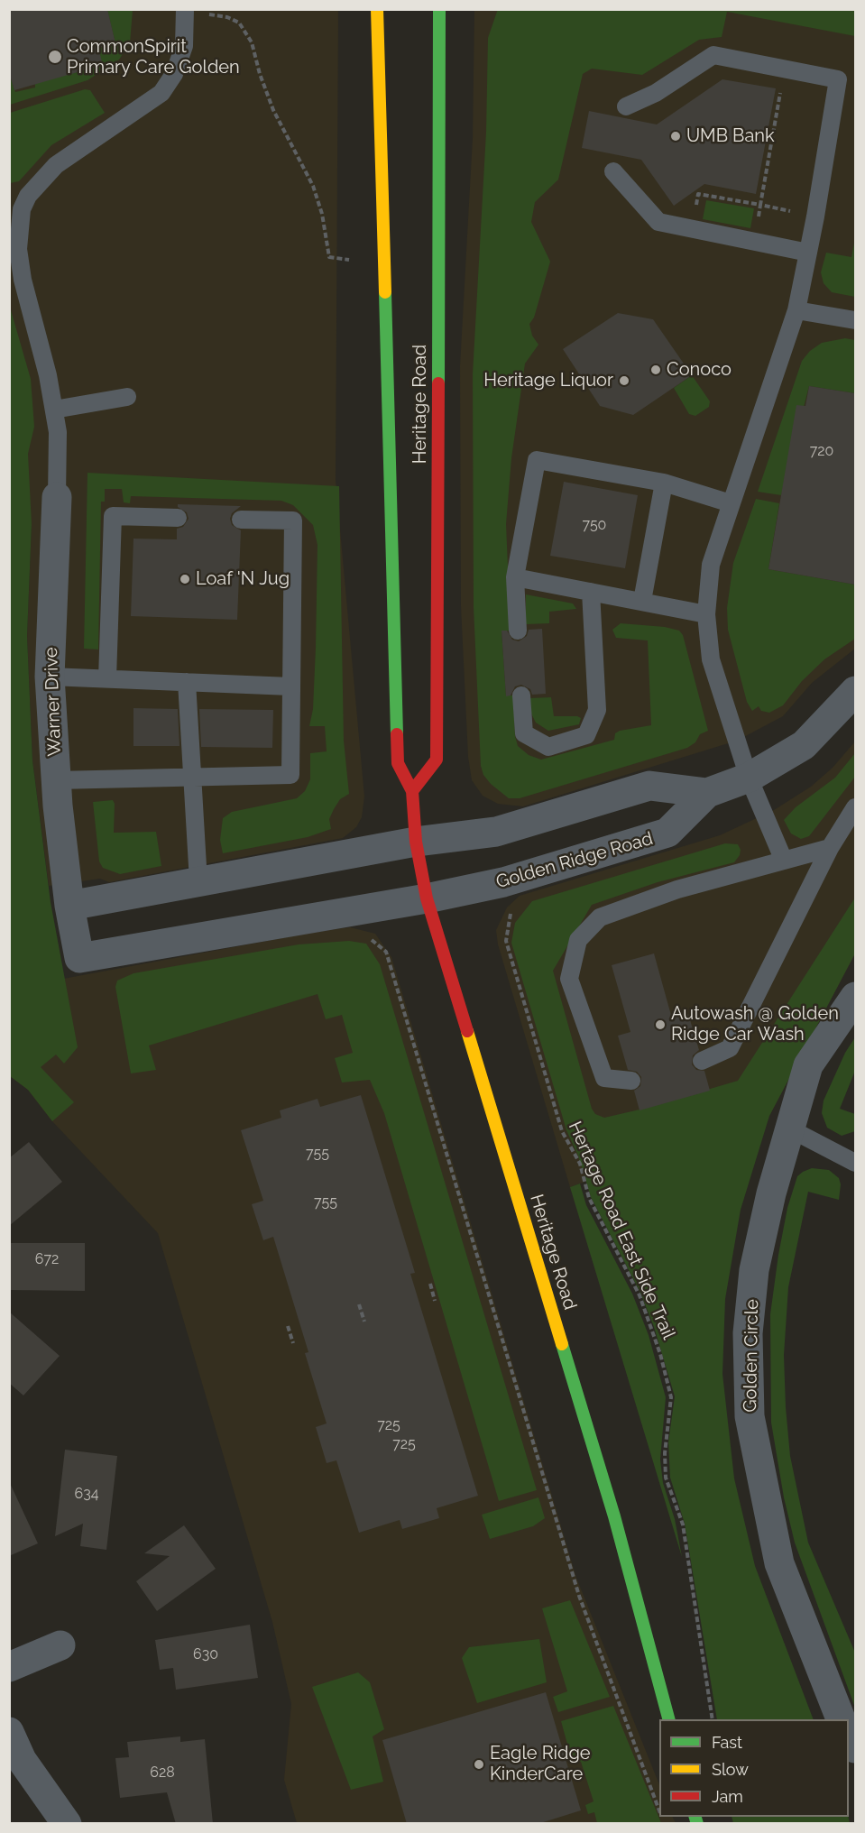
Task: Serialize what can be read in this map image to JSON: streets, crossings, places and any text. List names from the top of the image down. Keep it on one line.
{"streets":{"main road":["Heritage Road"],"street":["Warner Drive","Golden Ridge Road","Golden Circle"],"path":["Hertage Road East Side Trail"]},"crossings":[["Heritage Road","Warner Drive"],["Heritage Road","Golden Ridge Road"],["Warner Drive","Golden Ridge Road"]],"places":["CommonSpirit Primary Care Golden","UMB Bank","Conoco","Heritage Liquor","Loaf 'N Jug","Autowash @ Golden Ridge Car Wash","Eagle Ridge KinderCare"],"house_numbers":["720","750","755","755","672","725","725","634","630","628"],"legend":["Fast","Slow","Jam"]}
